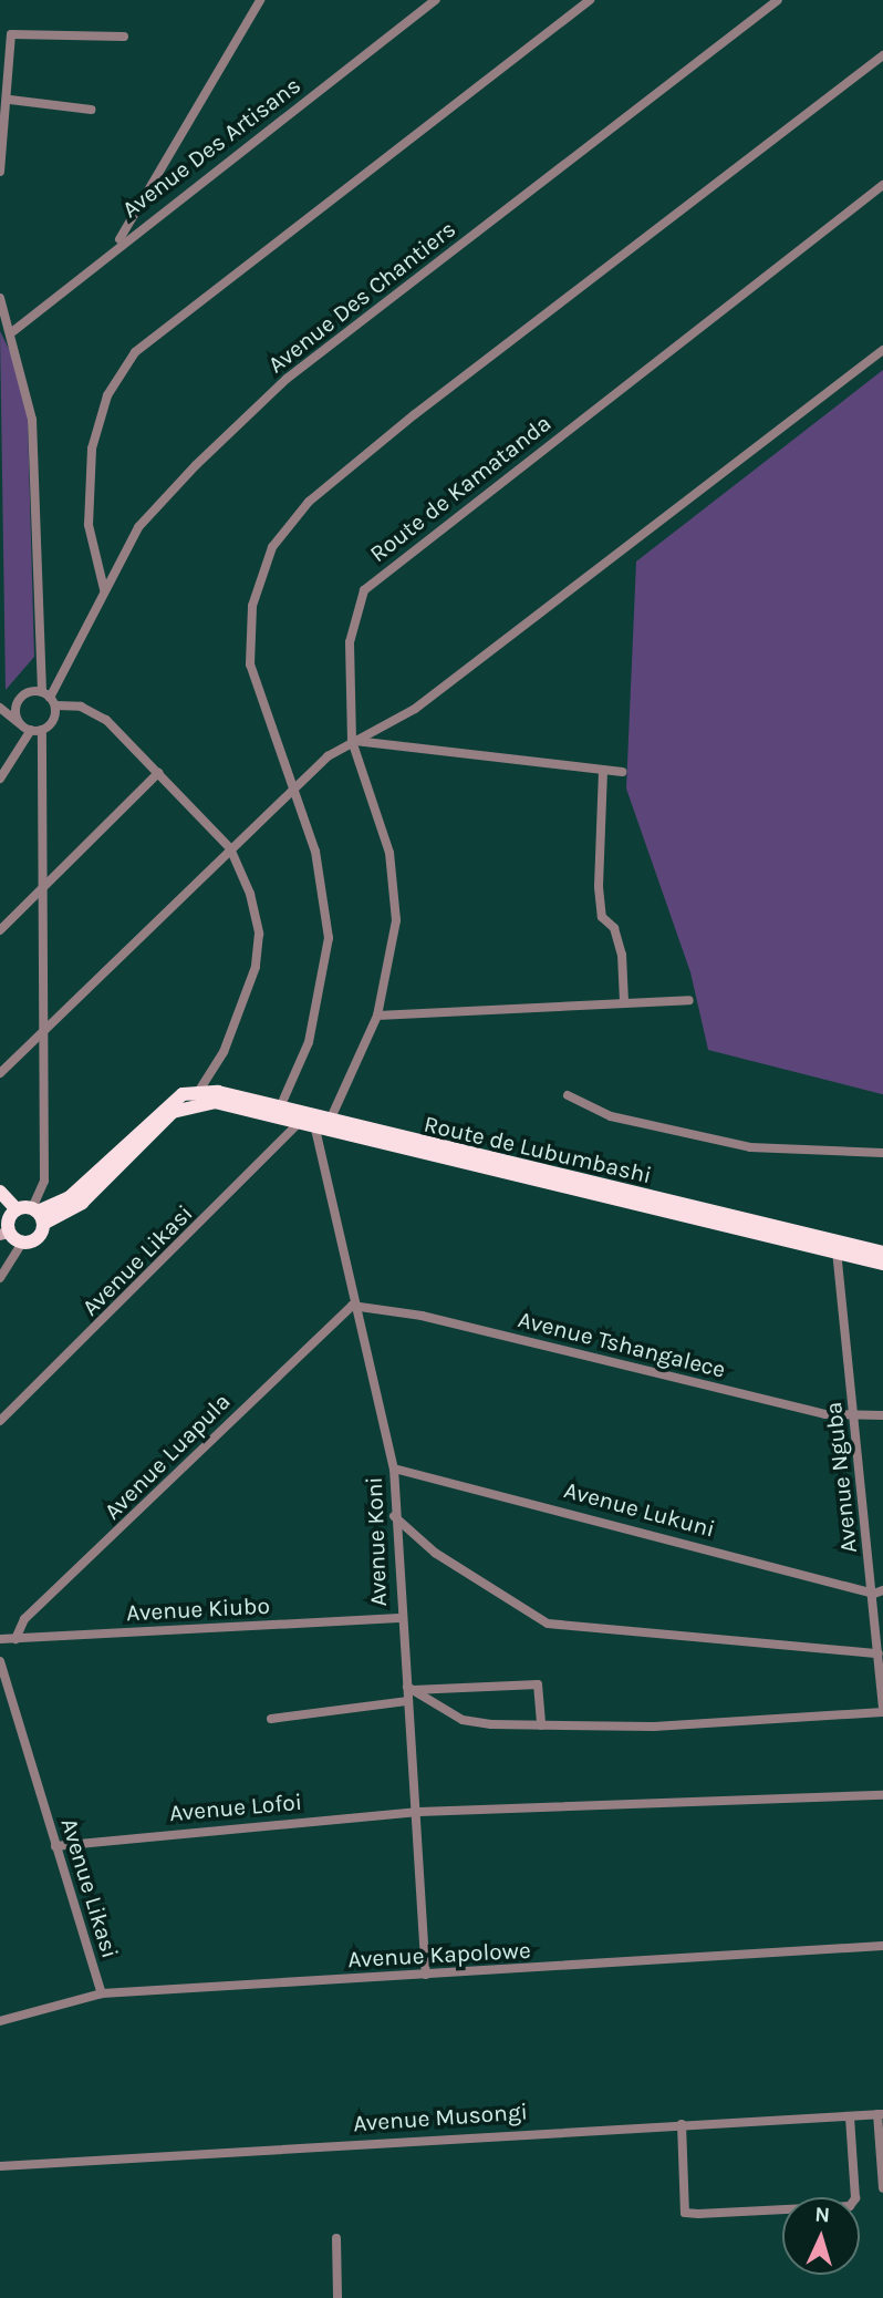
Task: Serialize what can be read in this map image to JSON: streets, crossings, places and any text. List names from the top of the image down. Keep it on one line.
{"streets":{"highway":["Route de Lubumbashi"],"street":["Avenue Des Artisans","Avenue Des Chantiers","Route de Kamatanda","Avenue Likasi","Avenue Tshangalece","Avenue Luapula","Avenue Nguba","Avenue Lukuni","Avenue Koni","Avenue Kiubo","Avenue Lofoi","Avenue Kapolowe","Avenue Musongi"]},"crossings":[["Route de Kamatanda","Route de Lubumbashi"],["Route de Kamatanda","Avenue Koni"],["Route de Lubumbashi","Avenue Likasi"],["Route de Lubumbashi","Avenue Nguba"],["Route de Lubumbashi","Avenue Koni"],["Avenue Likasi","Avenue Lofoi"],["Avenue Likasi","Avenue Kapolowe"],["Avenue Tshangalece","Avenue Luapula"],["Avenue Tshangalece","Avenue Nguba"],["Avenue Tshangalece","Avenue Koni"],["Avenue Luapula","Avenue Koni"],["Avenue Luapula","Avenue Kiubo"],["Avenue Nguba","Avenue Lukuni"],["Avenue Lukuni","Avenue Koni"],["Avenue Koni","Avenue Kiubo"],["Avenue Koni","Avenue Lofoi"],["Avenue Koni","Avenue Kapolowe"]],"north":"top"}
